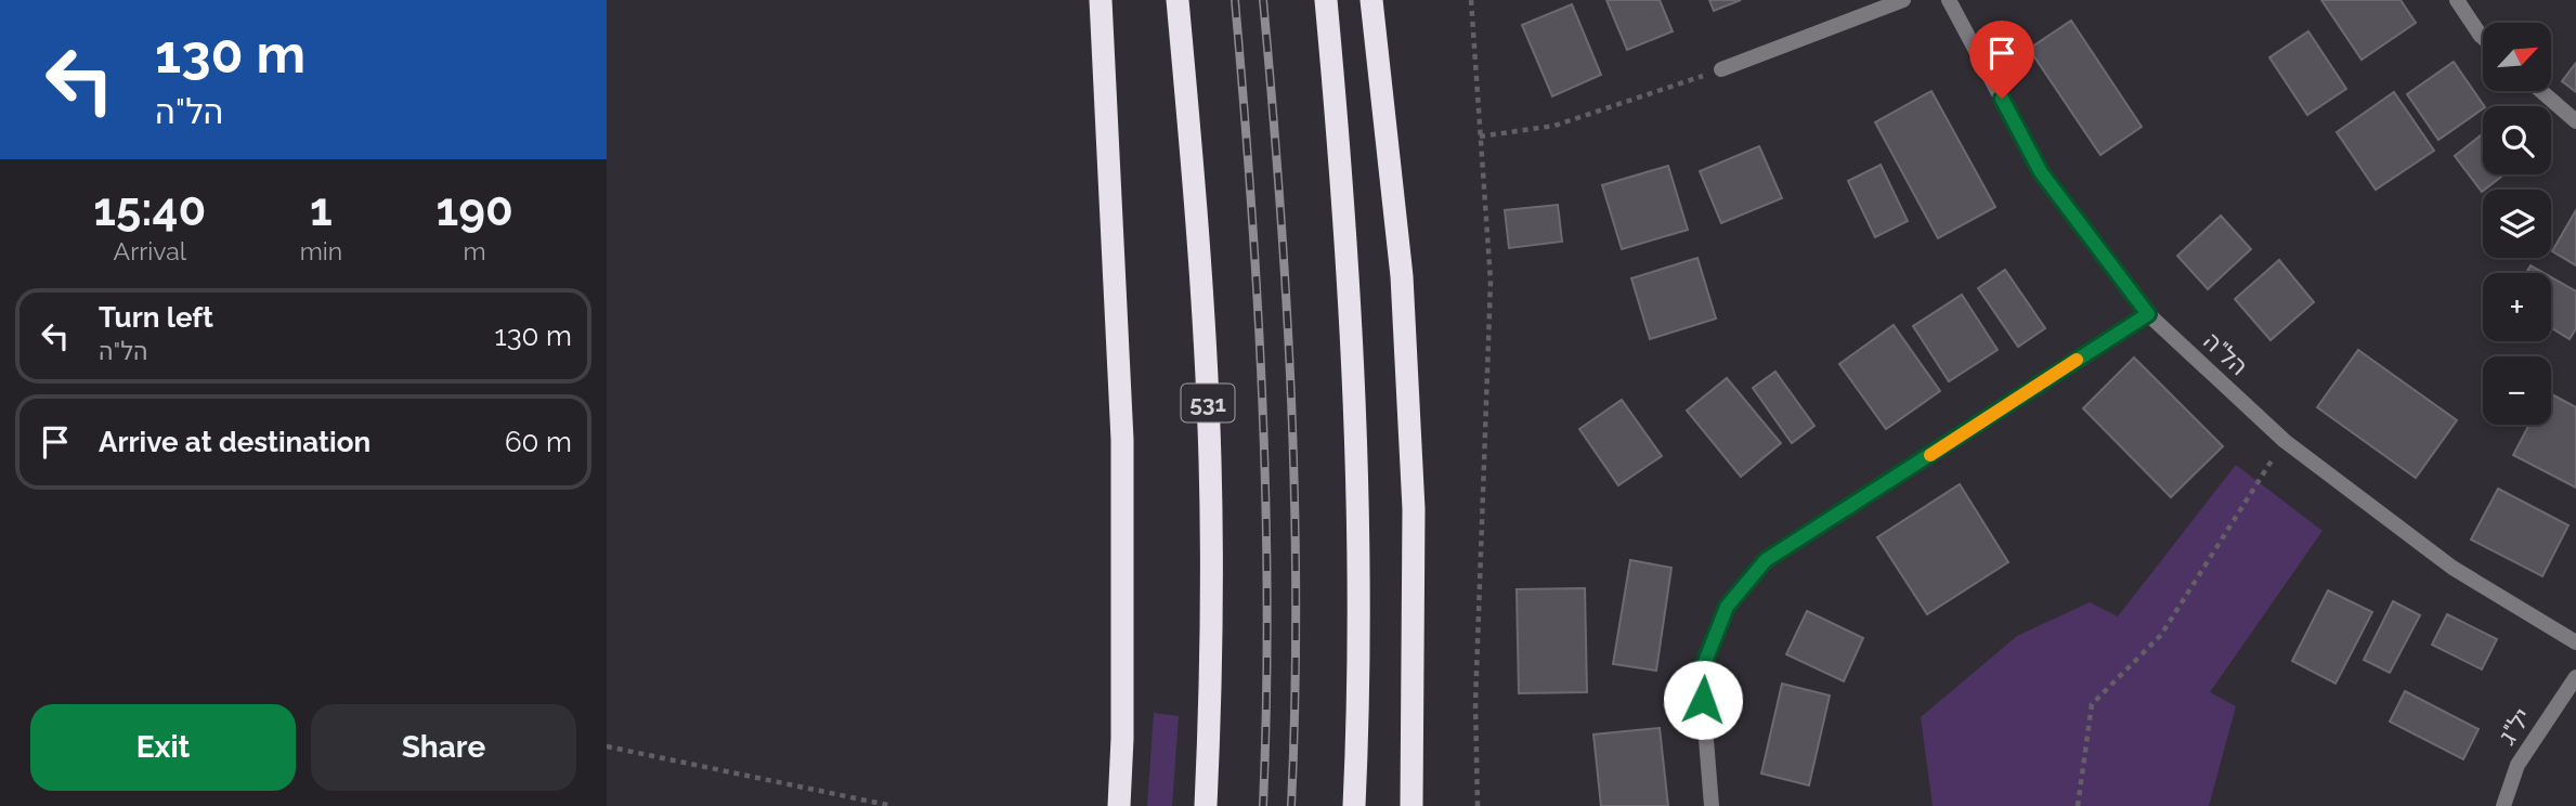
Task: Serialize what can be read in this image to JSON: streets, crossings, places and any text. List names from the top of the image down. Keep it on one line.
{"streets":{"highway":["531"],"street":["הל\"ה","יל\"ג"]},"north":"top right","page":{"turn":["130 m","הל\"ה"],"map_buttons":["+","−"],"eta":["15:40","Arrival","1","min","190","m"],"list":[{"name":"Turn left","note":"הל\"ה","value":"130 m"},{"name":"Arrive at destination","value":"60 m"}],"buttons":["Exit","Share"]}}
